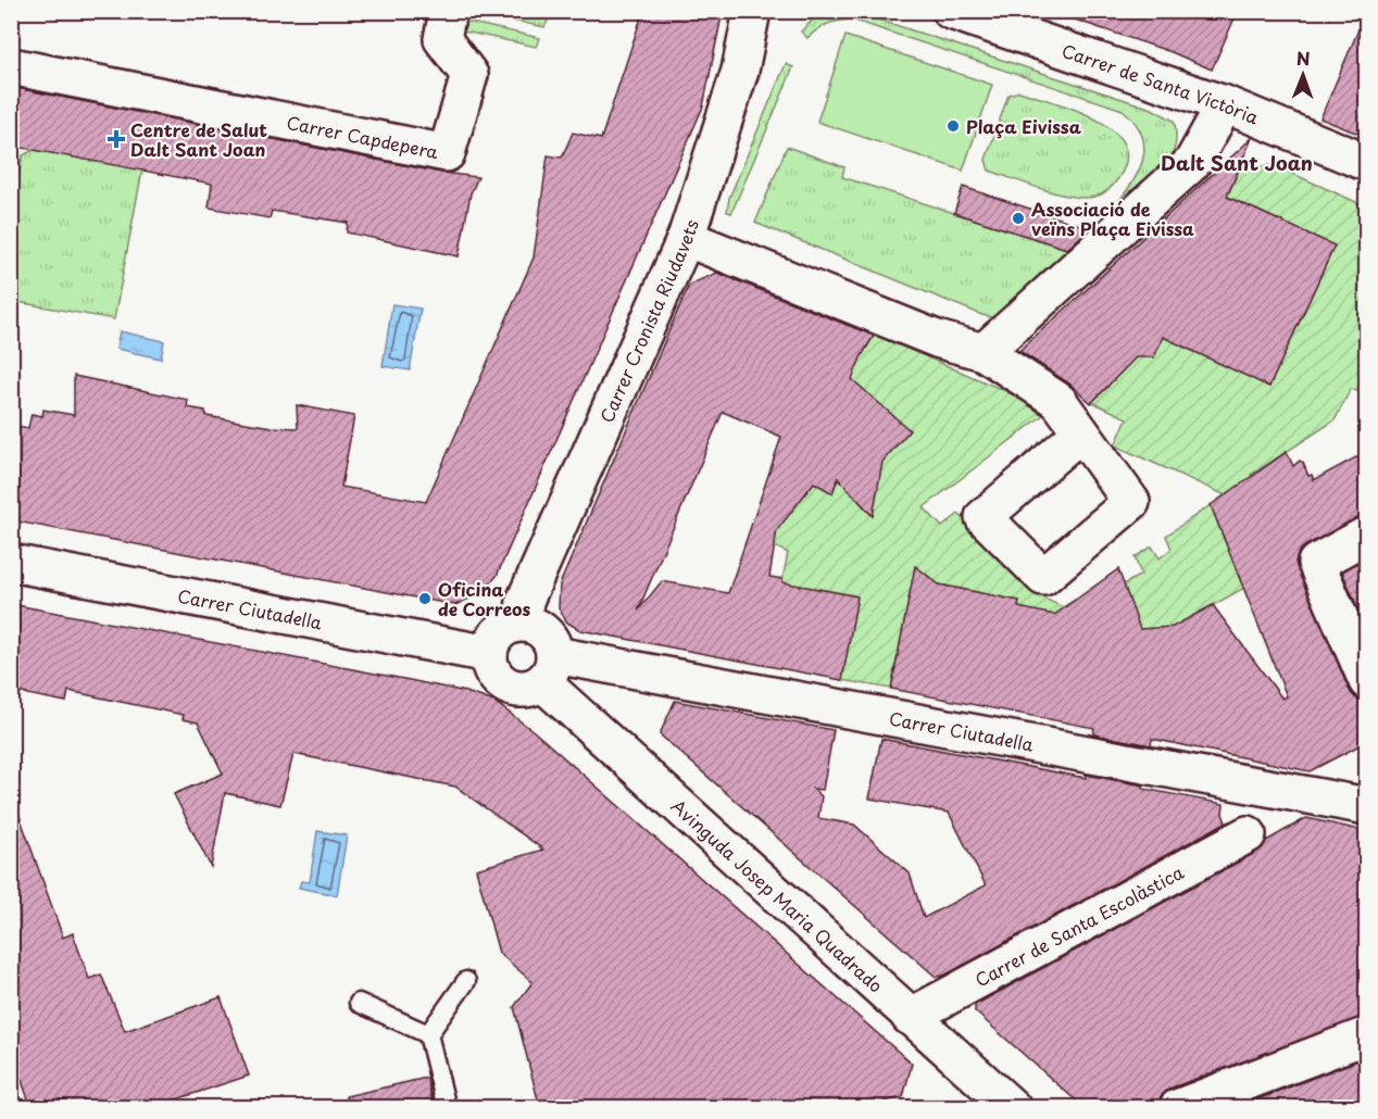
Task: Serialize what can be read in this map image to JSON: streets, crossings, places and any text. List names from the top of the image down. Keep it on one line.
{"streets":{"street":["Carrer de Santa Victòria","Carrer Capdepera","Carrer Cronista Riudavets","Carrer Ciutadella","Avinguda Josep Maria Quadrado","Carrer de Santa Escolàstica"]},"crossings":[["Carrer Cronista Riudavets","Carrer Ciutadella"],["Carrer Cronista Riudavets","Avinguda Josep Maria Quadrado"],["Carrer Ciutadella","Avinguda Josep Maria Quadrado"],["Avinguda Josep Maria Quadrado","Carrer de Santa Escolàstica"]],"districts":["Dalt Sant Joan"],"places":{"other":["Plaça Eivissa","Associació de veïns Plaça Eivissa","Oficina de Correos"],"health":["Centre de Salut Dalt Sant Joan"]},"north":"top"}
